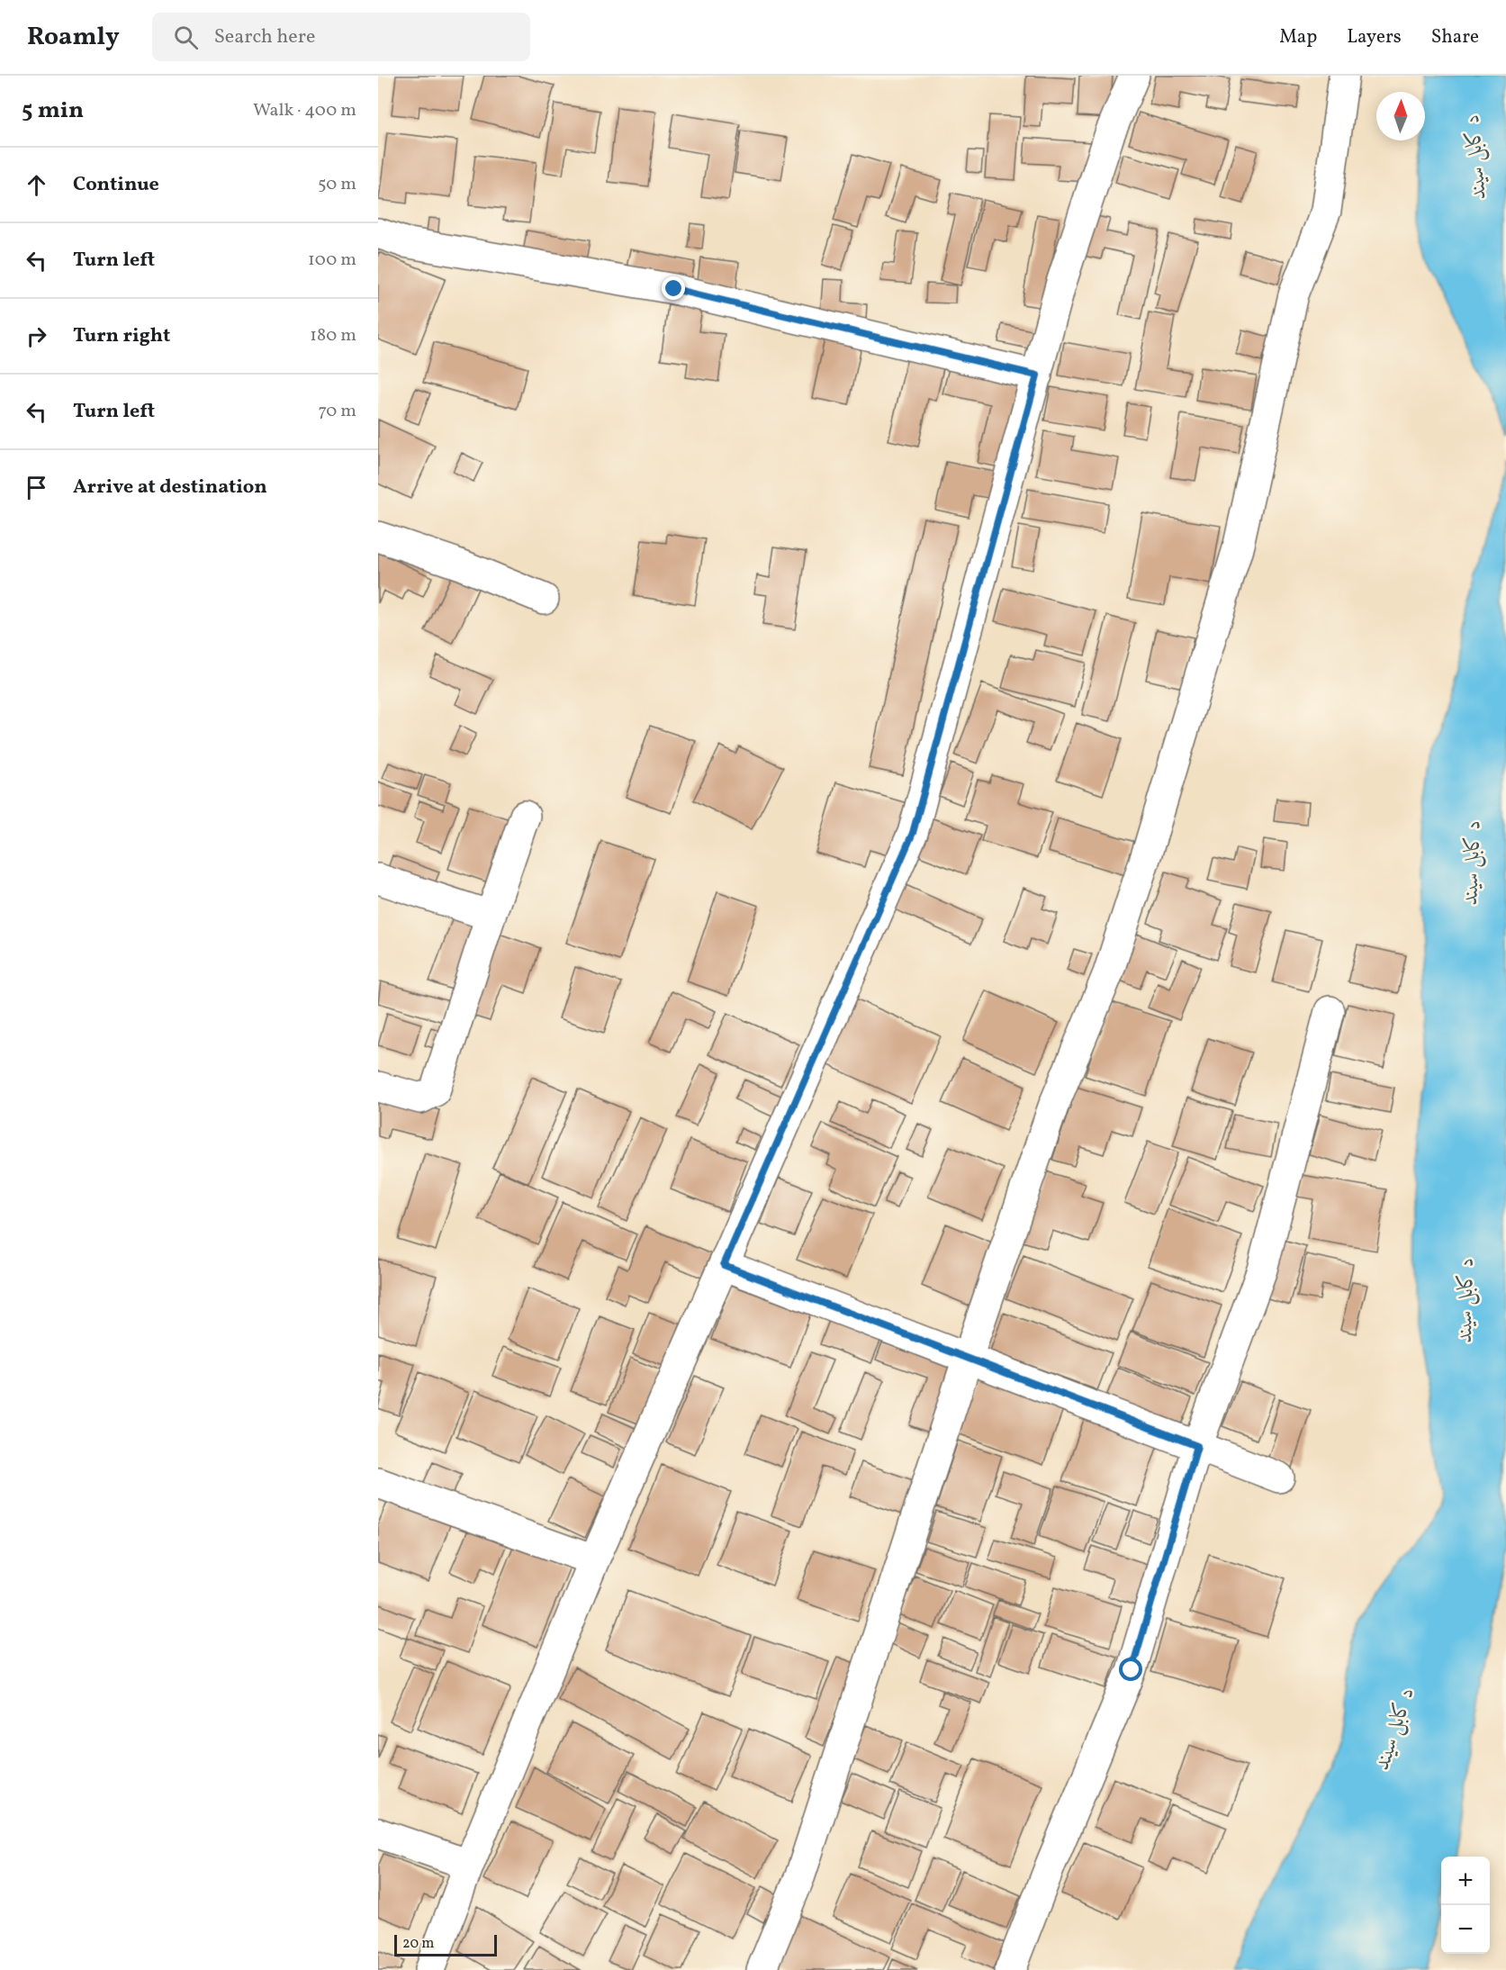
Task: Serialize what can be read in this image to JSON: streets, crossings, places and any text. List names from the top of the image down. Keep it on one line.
{"water":["د کابل سيند"],"scale_bar":"20 m","north":"top","page":{"header":"Roamly","search":"Search here","nav":["Map","Layers","Share"],"heading":["5 min","Walk · 400 m"],"list":[["Continue","50 m"],["Turn left","100 m"],["Turn right","180 m"],["Turn left","70 m"],"Arrive at destination"],"map_buttons":["+","−"],"scale":"20 m"}}
